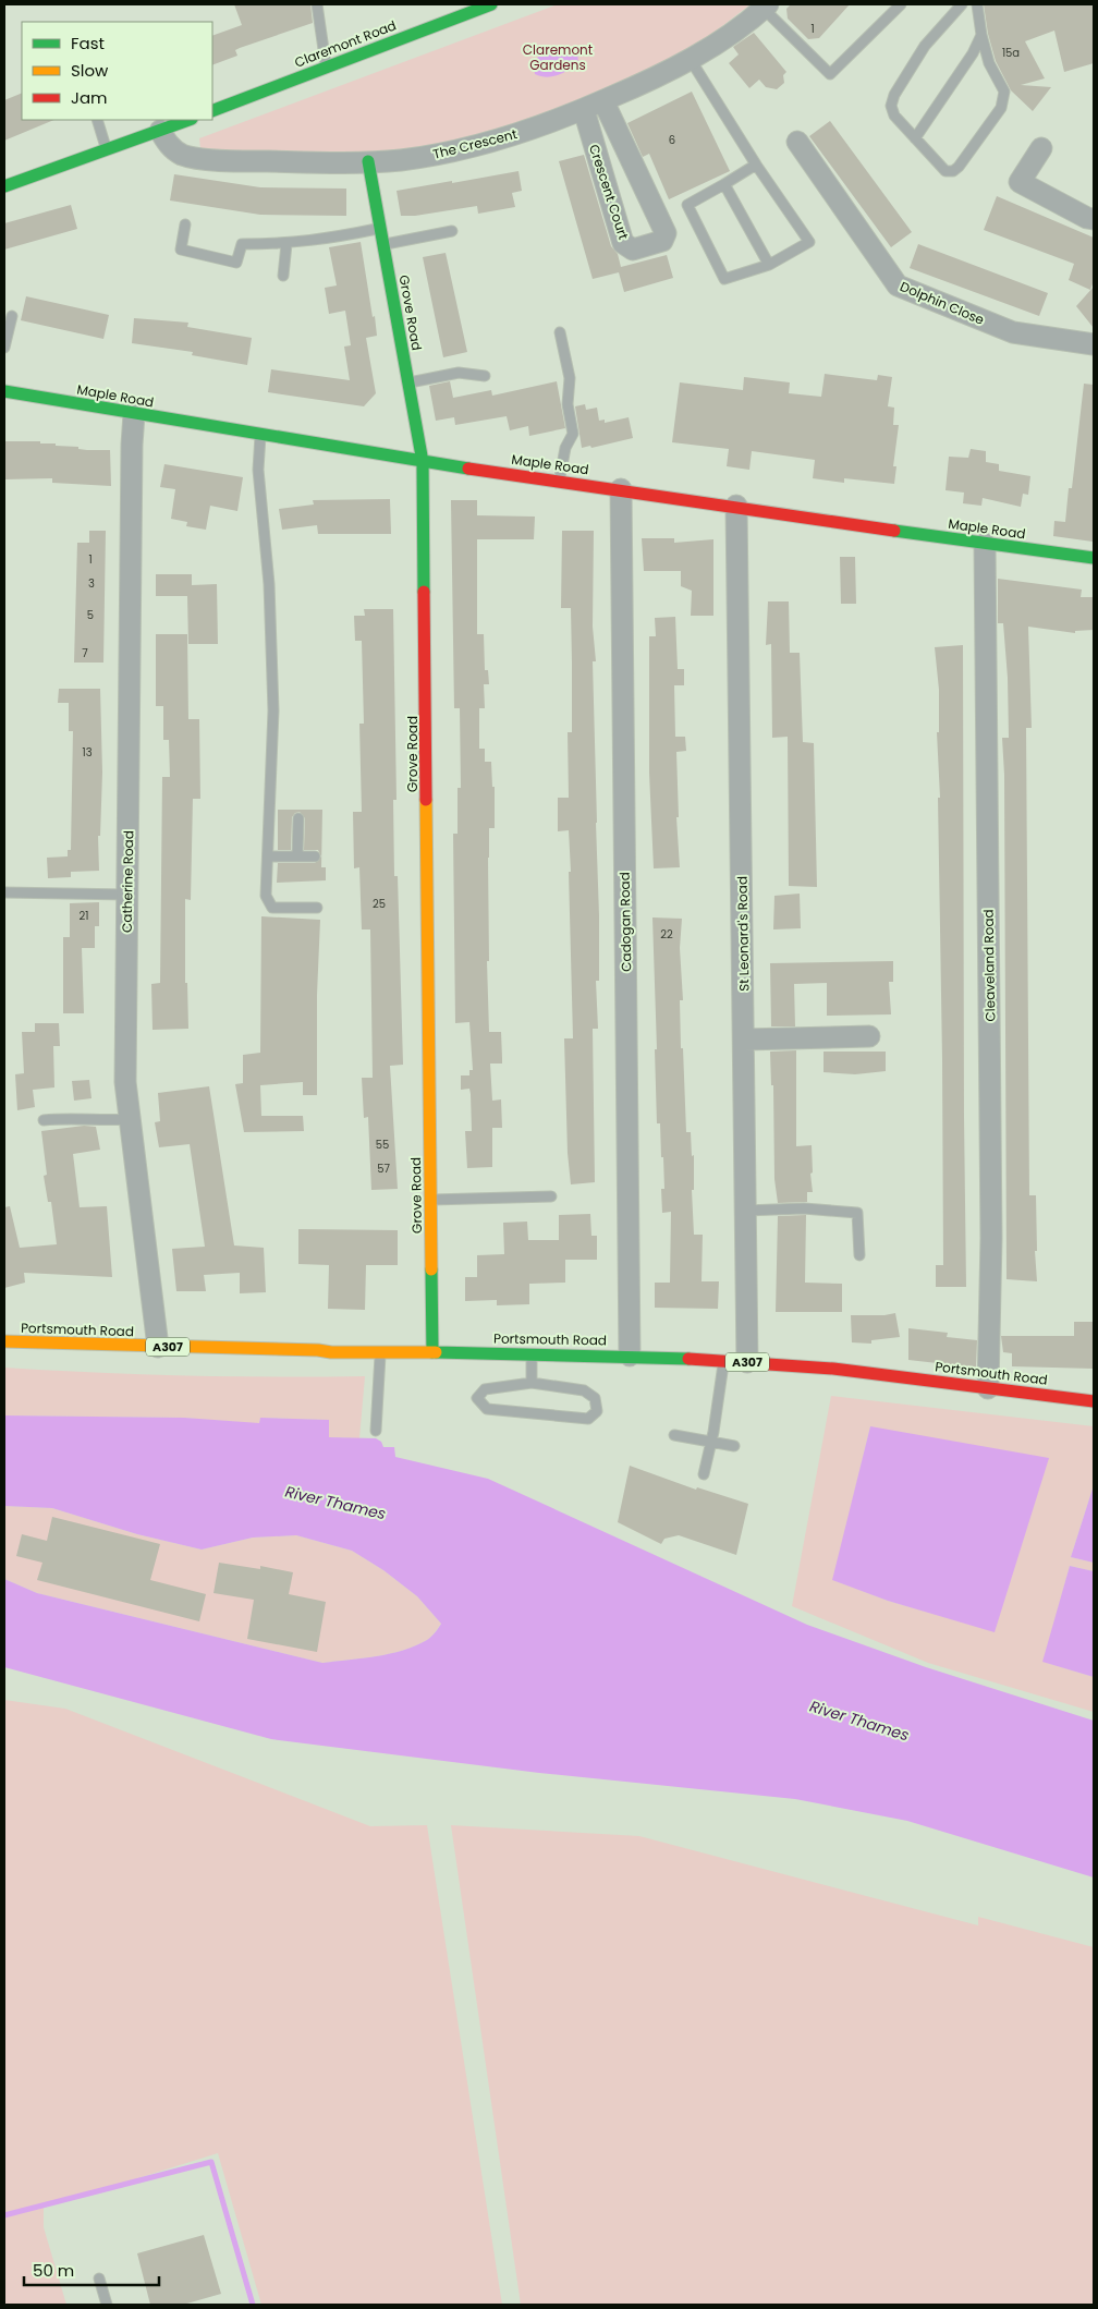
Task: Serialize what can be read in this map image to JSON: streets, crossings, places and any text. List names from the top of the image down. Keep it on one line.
{"streets":{"street":["Claremont Road","The Crescent","Crescent Court","Dolphin Close","Grove Road","Maple Road","Catherine Road","Cadogan Road","St Leonard's Road","Cleaveland Road","Portsmouth Road","A307"]},"crossings":[["The Crescent","Crescent Court"],["The Crescent","Grove Road"],["Grove Road","Maple Road"],["Grove Road","Portsmouth Road"],["Maple Road","Catherine Road"],["Maple Road","Cadogan Road"],["Maple Road","St Leonard's Road"],["Maple Road","Cleaveland Road"],["Catherine Road","Portsmouth Road"],["Cadogan Road","Portsmouth Road"],["St Leonard's Road","Portsmouth Road"],["Cleaveland Road","Portsmouth Road"]],"water":["River Thames"],"parks":["Claremont Gardens"],"house_numbers":["1","15a","6","1","3","5","7","13","25","21","22","55","57"],"legend":["Fast","Slow","Jam"],"scale_bar":"50 m"}
